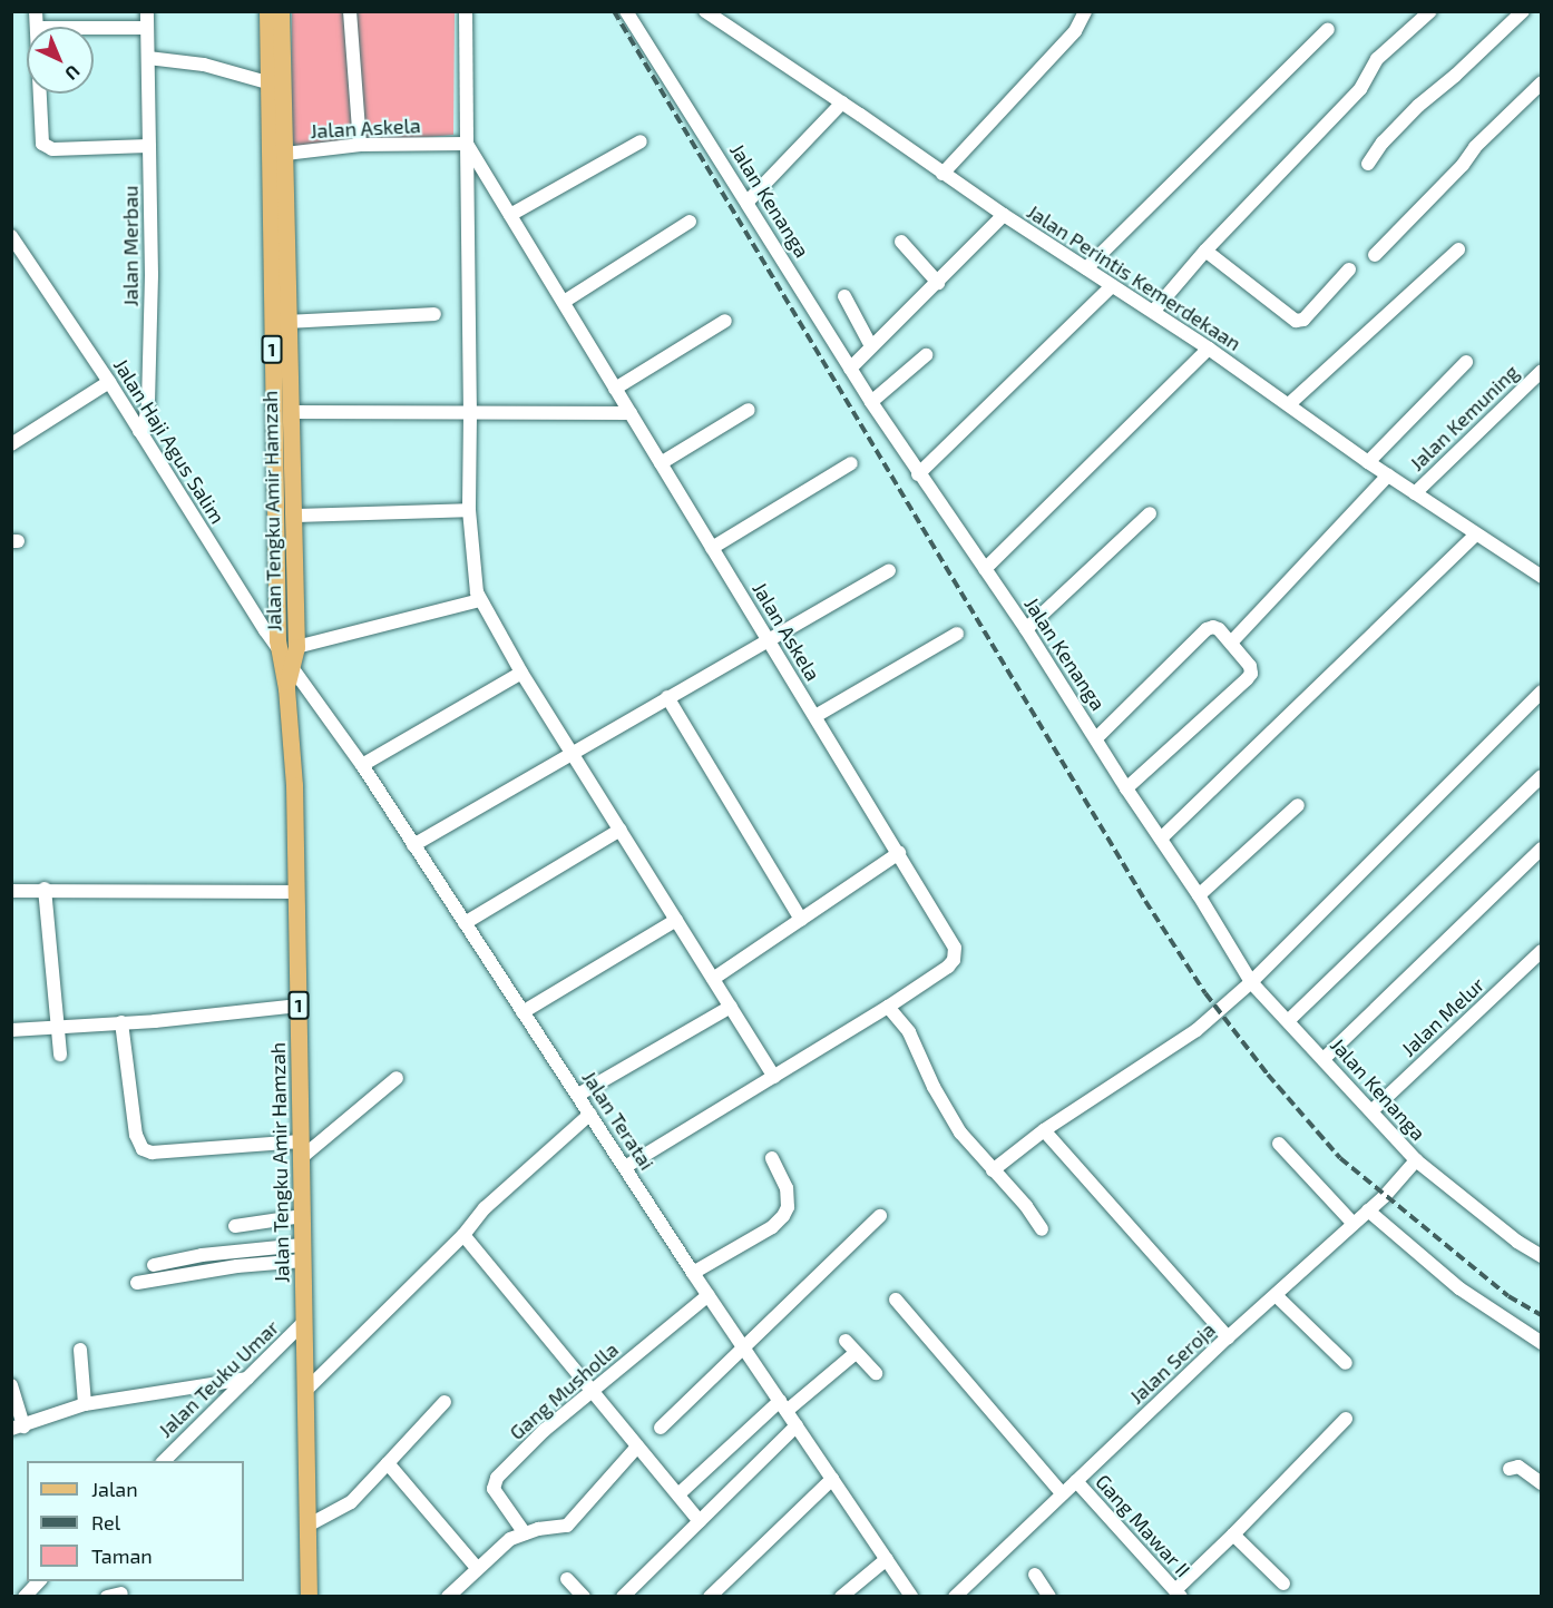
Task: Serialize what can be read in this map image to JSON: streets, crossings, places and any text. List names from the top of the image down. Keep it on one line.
{"streets":{"main road":["1","Jalan Tengku Amir Hamzah"],"street":["Jalan Askela","Jalan Kenanga","Jalan Merbau","Jalan Perintis Kemerdekaan","Jalan Kemuning","Jalan Haji Agus Salim","Jalan Melur","Jalan Teratai","Jalan Seroja","Jalan Teuku Umar","Gang Musholla","Gang Mawar II"]},"crossings":[["Jalan Askela","Jalan Tengku Amir Hamzah"],["Jalan Askela","Jalan Teratai"],["Jalan Kenanga","Jalan Melur"],["Jalan Kenanga","Jalan Seroja"],["Jalan Merbau","Jalan Haji Agus Salim"],["Jalan Perintis Kemerdekaan","Jalan Kemuning"],["Jalan Haji Agus Salim","Jalan Tengku Amir Hamzah"],["Jalan Haji Agus Salim","Jalan Teratai"],["Jalan Tengku Amir Hamzah","Jalan Teratai"],["Jalan Tengku Amir Hamzah","Jalan Teuku Umar"],["Jalan Teratai","Gang Musholla"],["Jalan Seroja","Gang Mawar II"]],"legend":["Jalan","Rel","Taman"],"north":"bottom right"}
